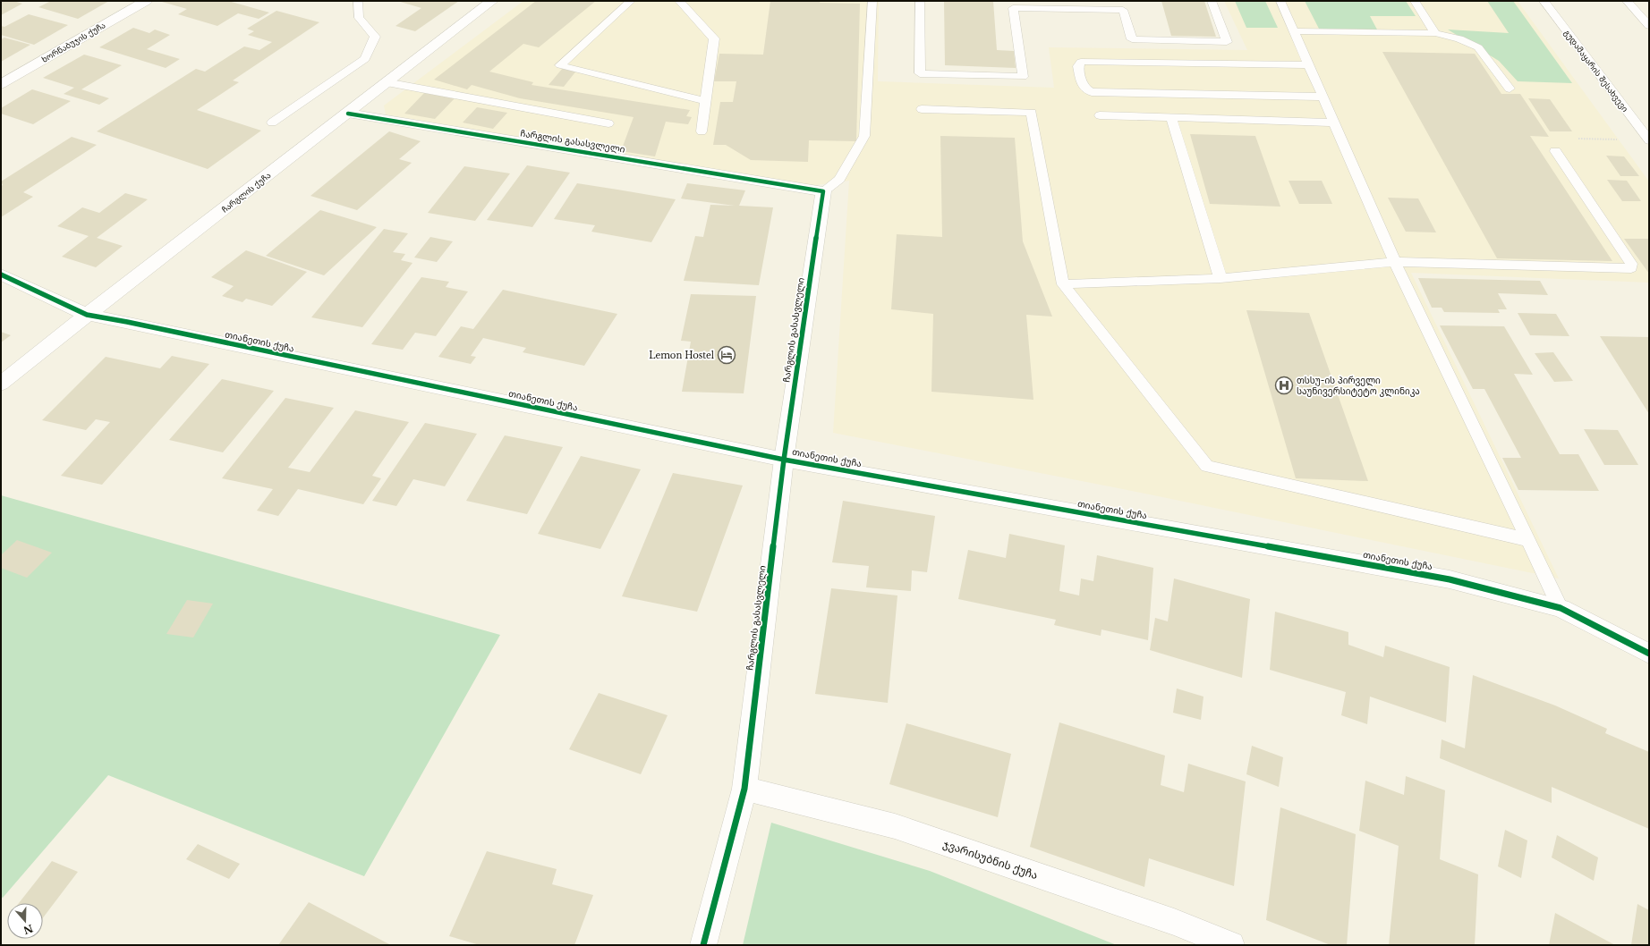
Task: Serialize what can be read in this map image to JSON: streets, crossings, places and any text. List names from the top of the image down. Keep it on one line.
{"streets":{"street":["ხორნაბუჯის ქუჩა","ჩარგლის გასასვლელი","ჩარგლის ქუჩა","თიანეთის ქუჩა","ჯვარისუბნის ქუჩა"],"lane":["გუდამაყარის შესახვევი"]},"crossings":[["ჩარგლის გასასვლელი","ჩარგლის ქუჩა"],["ჩარგლის გასასვლელი","თიანეთის ქუჩა"],["ჩარგლის გასასვლელი","ჯვარისუბნის ქუჩა"],["ჩარგლის ქუჩა","თიანეთის ქუჩა"]],"places":{"hotel":["Lemon Hostel"],"hospital":["თსსუ-ის პირველი საუნივერსიტეტო კლინიკა"]},"north":"bottom"}
